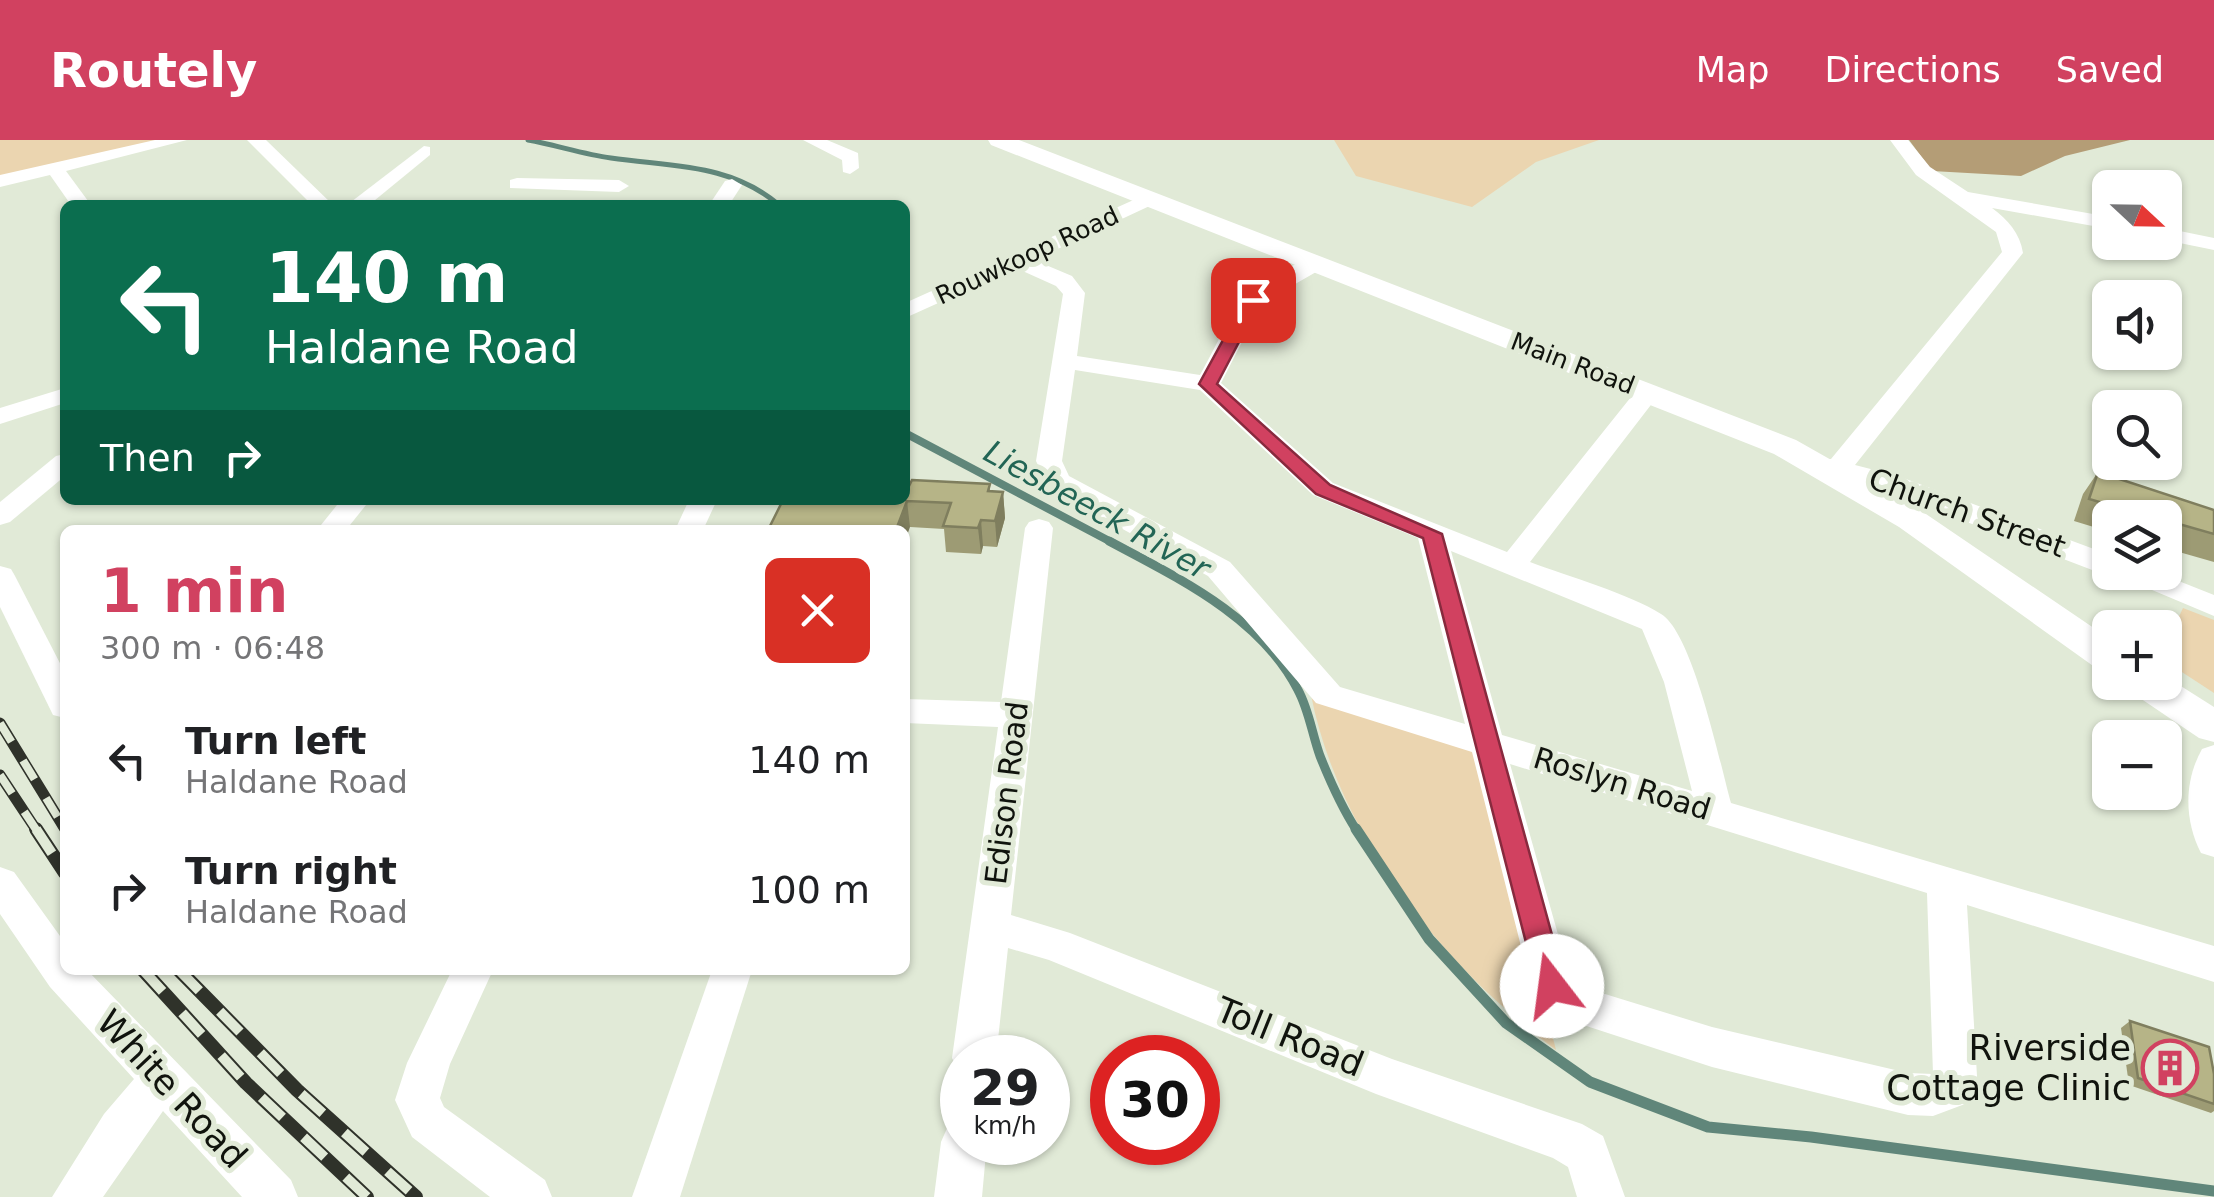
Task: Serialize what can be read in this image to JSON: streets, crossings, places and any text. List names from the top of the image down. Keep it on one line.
{"streets":{"main road":["Main Road"],"street":["Rouwkoop Road","Church Street","Roslyn Road","Edison Road","Toll Road","White Road"]},"crossings":[["Rouwkoop Road","Main Road"],["Rouwkoop Road","Roslyn Road"],["Main Road","Church Street"],["Edison Road","Toll Road"]],"water":["Liesbeeck River"],"places":{"building":["Riverside Cottage Clinic"]},"north":"right","page":{"header":"Routely","nav":["Map","Directions","Saved"],"map_buttons":["+","−"],"turn":["140 m","Haldane Road"],"then":"Then","heading":["1 min","300 m · 06:48"],"list":[{"name":"Turn left","note":"Haldane Road","value":"140 m"},{"name":"Turn right","note":"Haldane Road","value":"100 m"}],"speed":"29 km/h","limit":"30"}}
